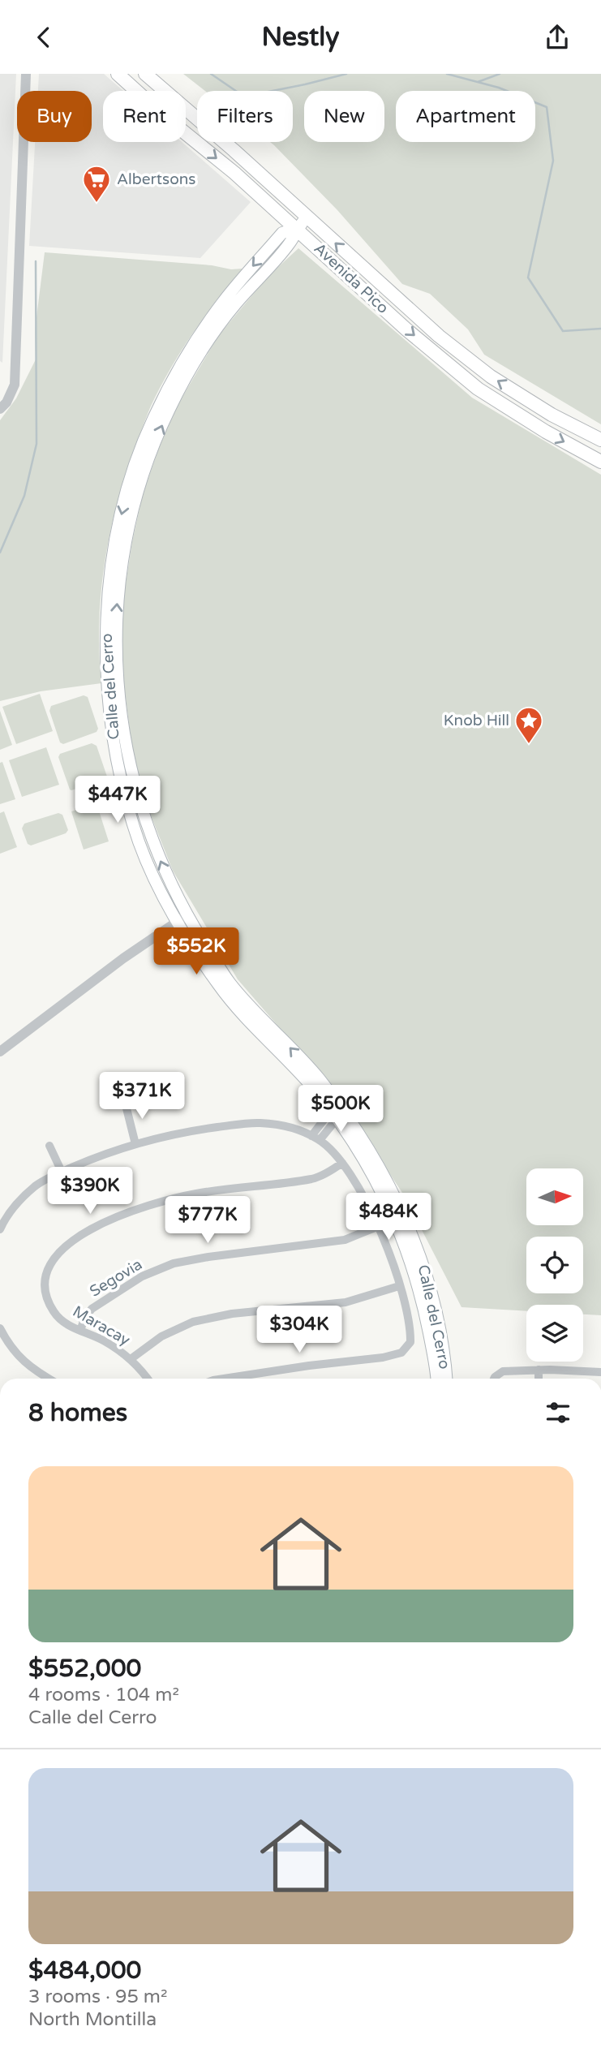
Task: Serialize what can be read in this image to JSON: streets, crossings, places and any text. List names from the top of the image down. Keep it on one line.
{"streets":{"highway":["Avenida Pico"],"main road":["Calle del Cerro"],"street":["Segovia","Maracay"]},"crossings":[["Avenida Pico","Calle del Cerro"],["Segovia","Maracay"]],"places":{"supermarket":["Albertsons"],"place":["Knob Hill"]},"north":"right","page":{"header":"Nestly","chip":["Buy","Rent","Filters","New","Apartment"],"price":["$447K","$552K","$371K","$500K","$390K","$484K","$777K","$304K"],"heading":"8 homes","list":[{"name":"$552,000","note":"4 rooms · 104 m² · Calle del Cerro"},{"name":"$484,000","note":"3 rooms · 95 m² · North Montilla"}]}}
